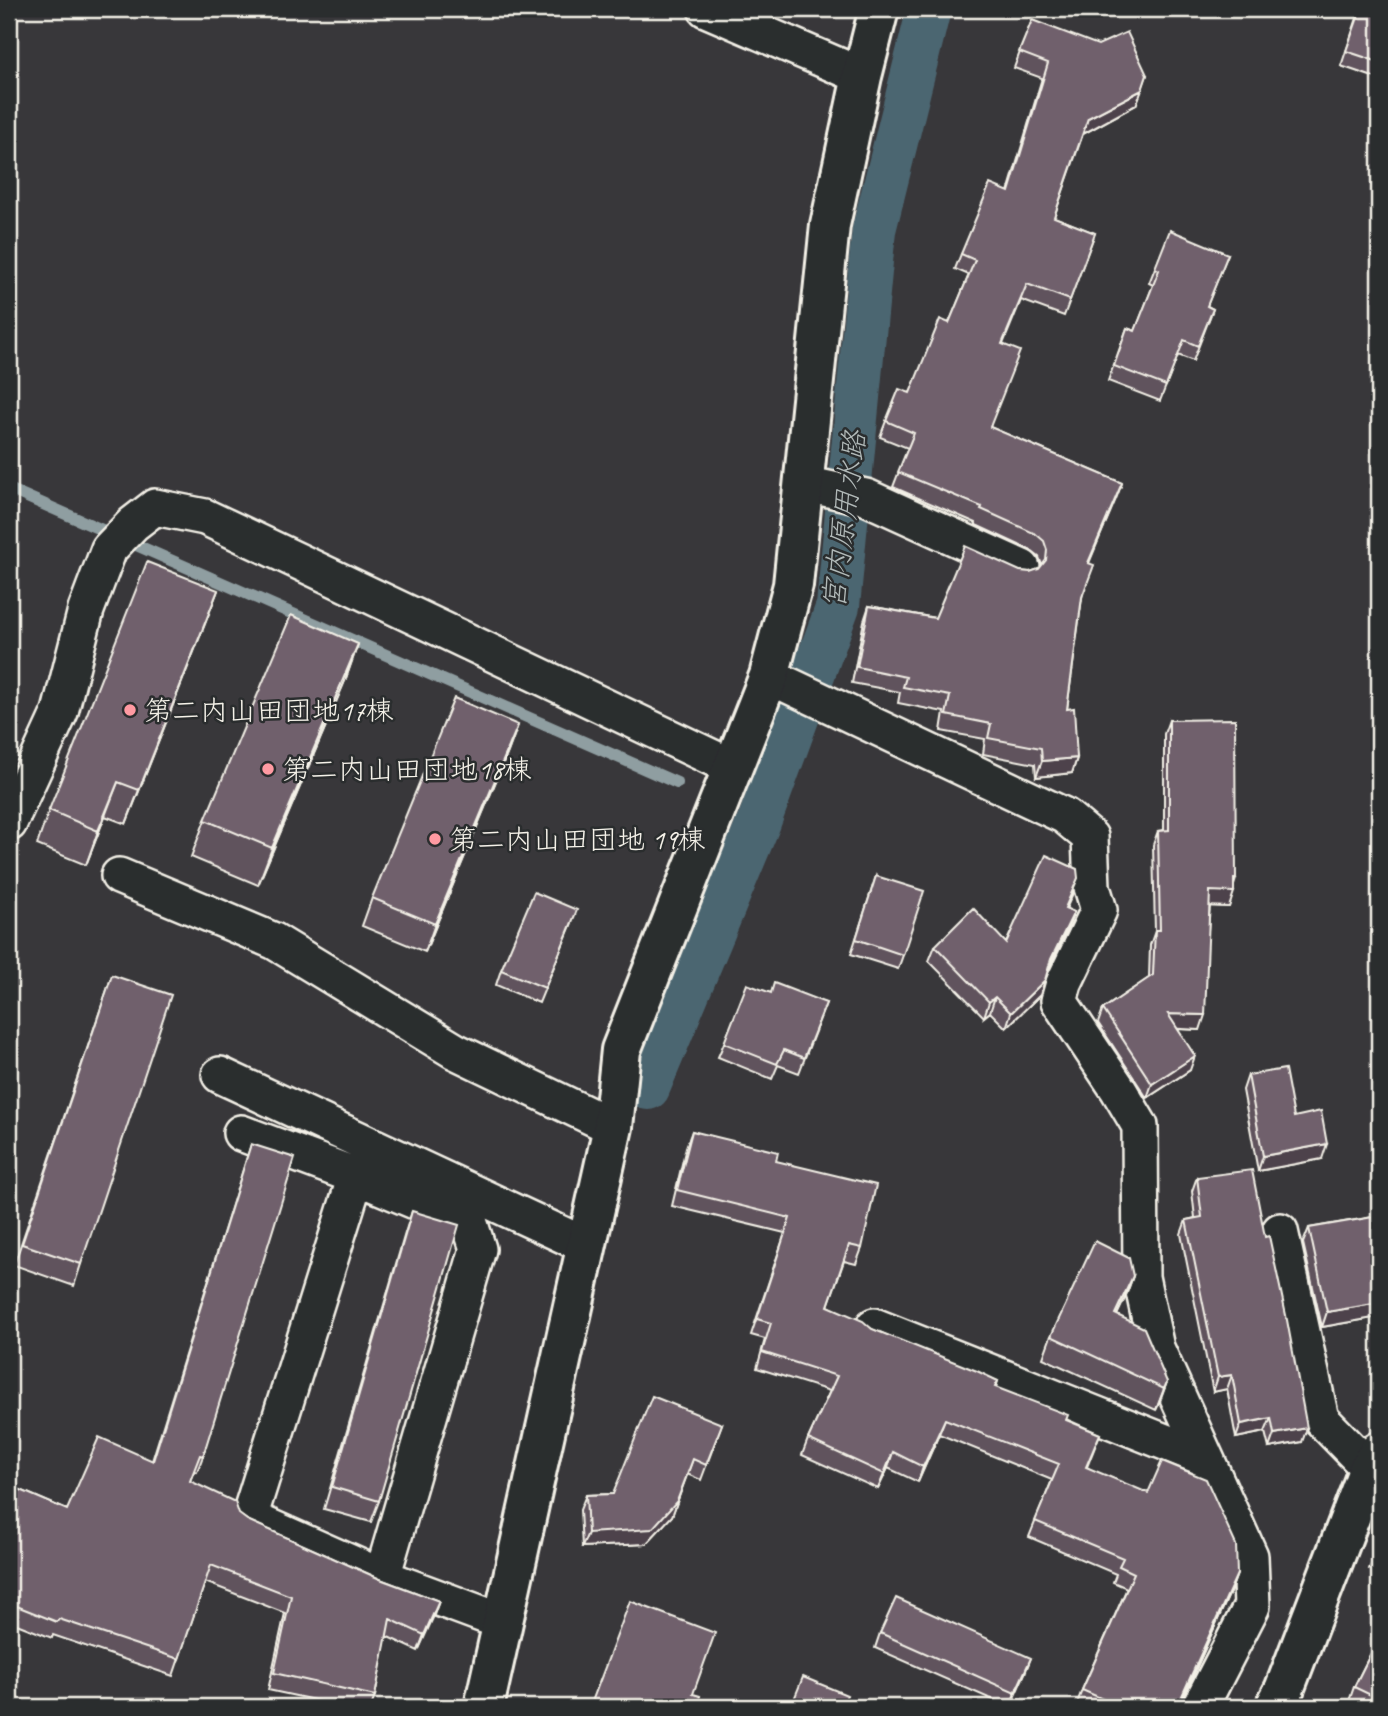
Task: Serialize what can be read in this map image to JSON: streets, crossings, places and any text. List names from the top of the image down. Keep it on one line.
{"water":["宮内原用水路"],"places":["第二内山田団地17棟","第二内山田団地18棟","第二内山田団地 19棟"]}
